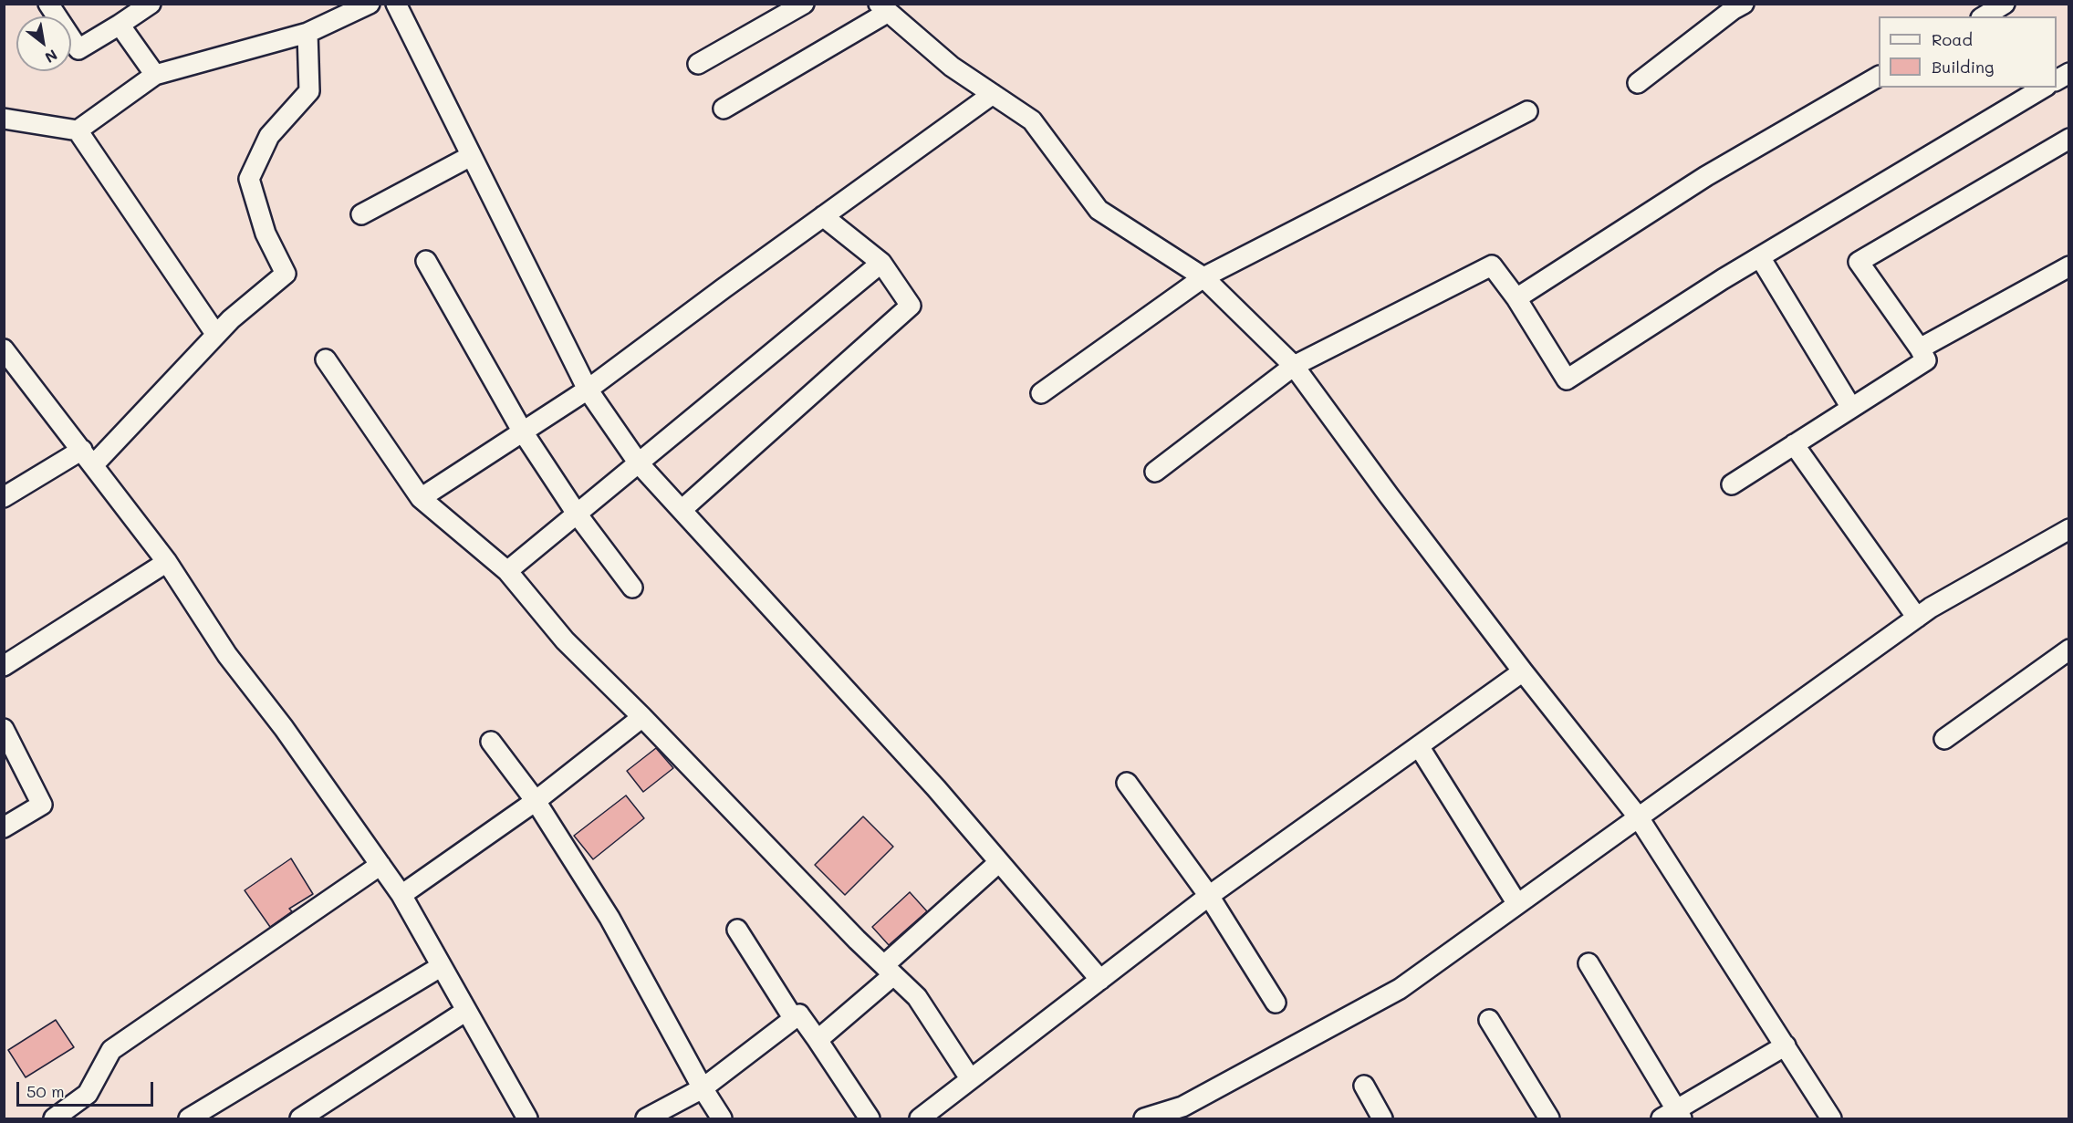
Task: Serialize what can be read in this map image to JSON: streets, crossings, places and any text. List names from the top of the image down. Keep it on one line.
{"legend":["Road","Building"],"scale_bar":"50 m","north":"bottom right"}
